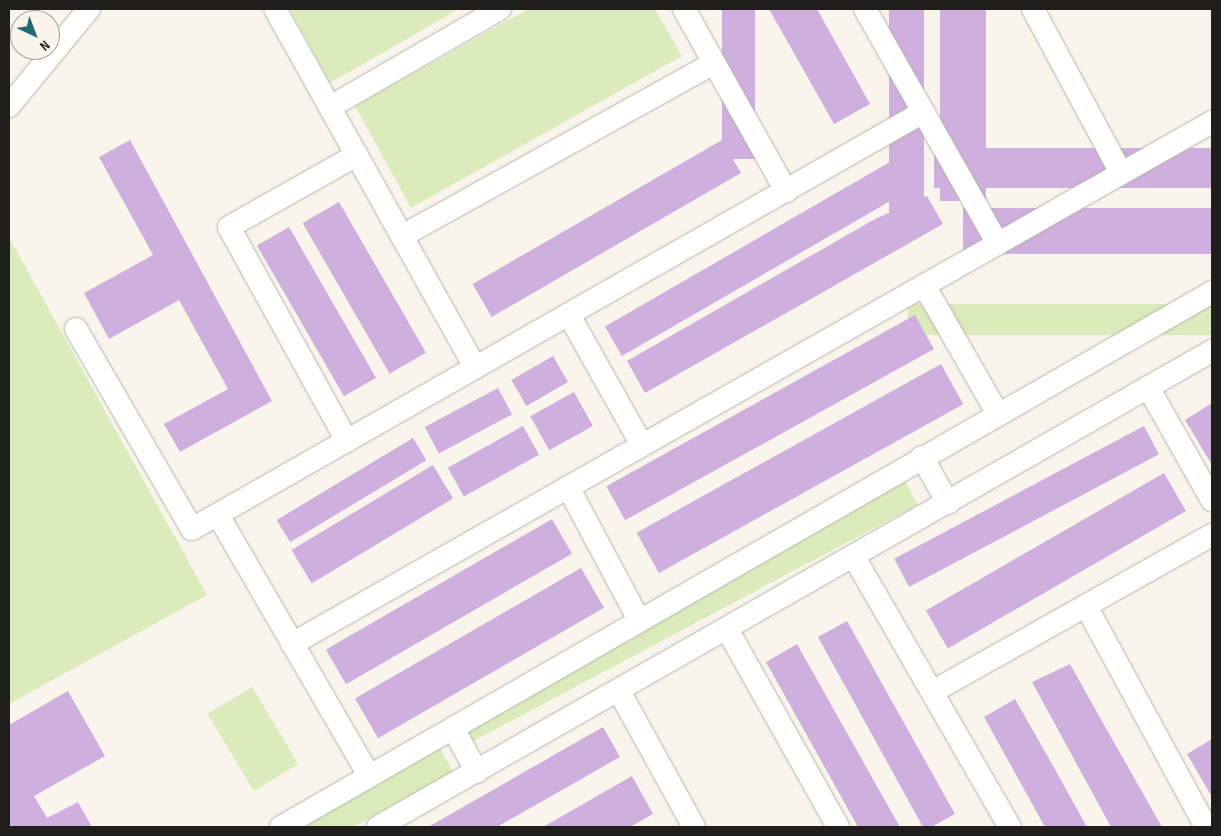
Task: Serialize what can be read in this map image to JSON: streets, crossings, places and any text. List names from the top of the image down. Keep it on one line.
{"north":"bottom right"}
